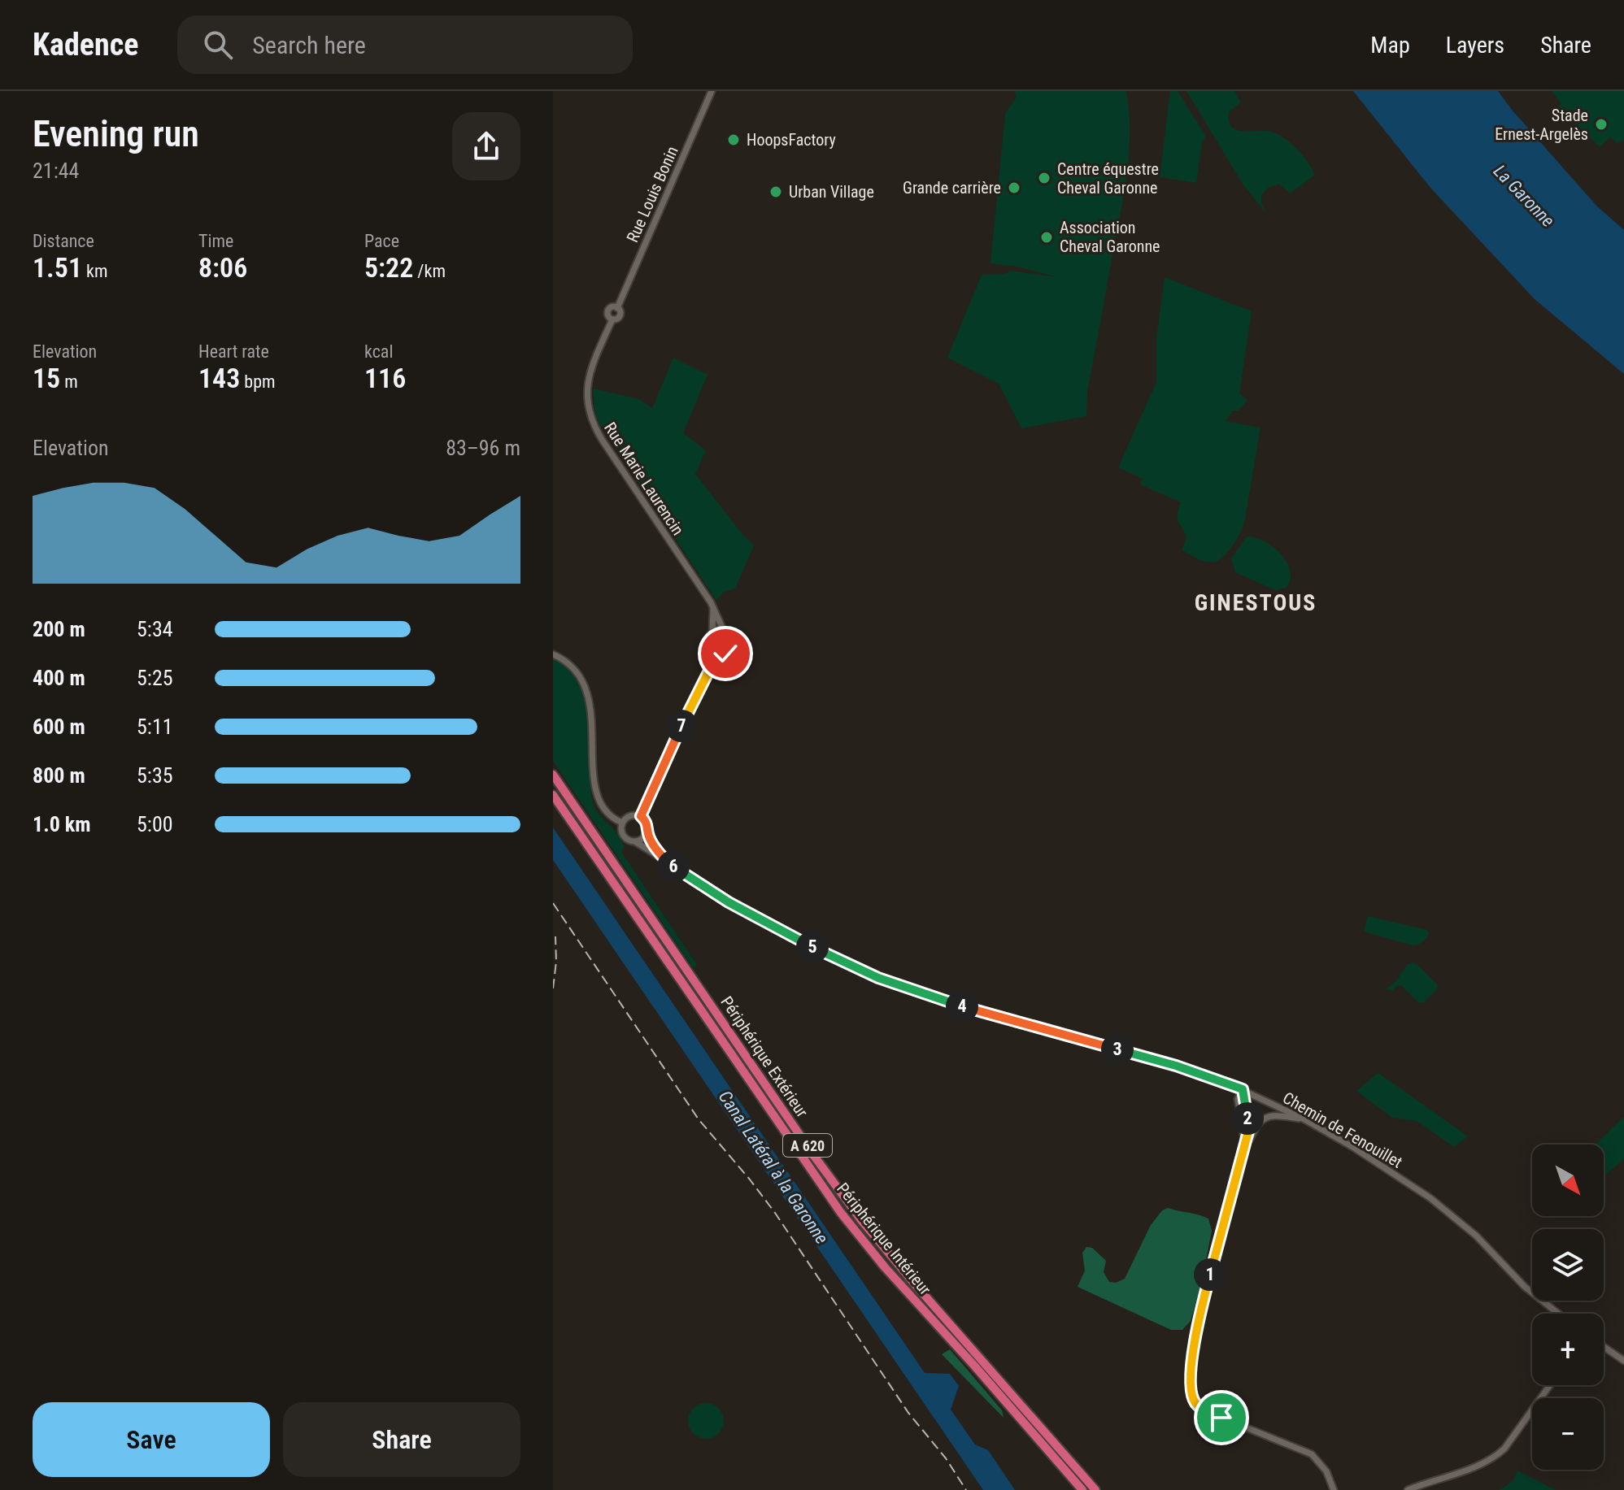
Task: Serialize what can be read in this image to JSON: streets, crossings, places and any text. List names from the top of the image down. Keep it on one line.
{"streets":{"highway":["Périphérique Extérieur","A 620","Périphérique Intérieur"],"street":["Rue Louis Bonin","Rue Marie Laurencin","Chemin de Fenouillet"]},"crossings":[["Rue Louis Bonin","Rue Marie Laurencin"]],"districts":["GINESTOUS"],"water":["La Garonne","Canal Latéral à la Garonne"],"places":["Stade Ernest-Argelès","HoopsFactory","Centre équestre Cheval Garonne","Grande carrière","Urban Village","Association Cheval Garonne"],"north":"bottom right","page":{"header":"Kadence","search":"Search here","nav":["Map","Layers","Share"],"heading":["Evening run","21:44"],"stats":[["Distance","1.51 km"],["Time","8:06"],["Pace","5:22 /km"],["Elevation","15 m"],["Heart rate","143 bpm"],["kcal","116"]],"chart":["Elevation","83–96 m"],"list":[{"name":"200 m","note":"5:34"},{"name":"400 m","note":"5:25"},{"name":"600 m","note":"5:11"},{"name":"800 m","note":"5:35"},{"name":"1.0 km","note":"5:00"}],"pins":["7","6","5","4","3","2","1"],"map_buttons":["+","−"],"buttons":["Save","Share"]}}
